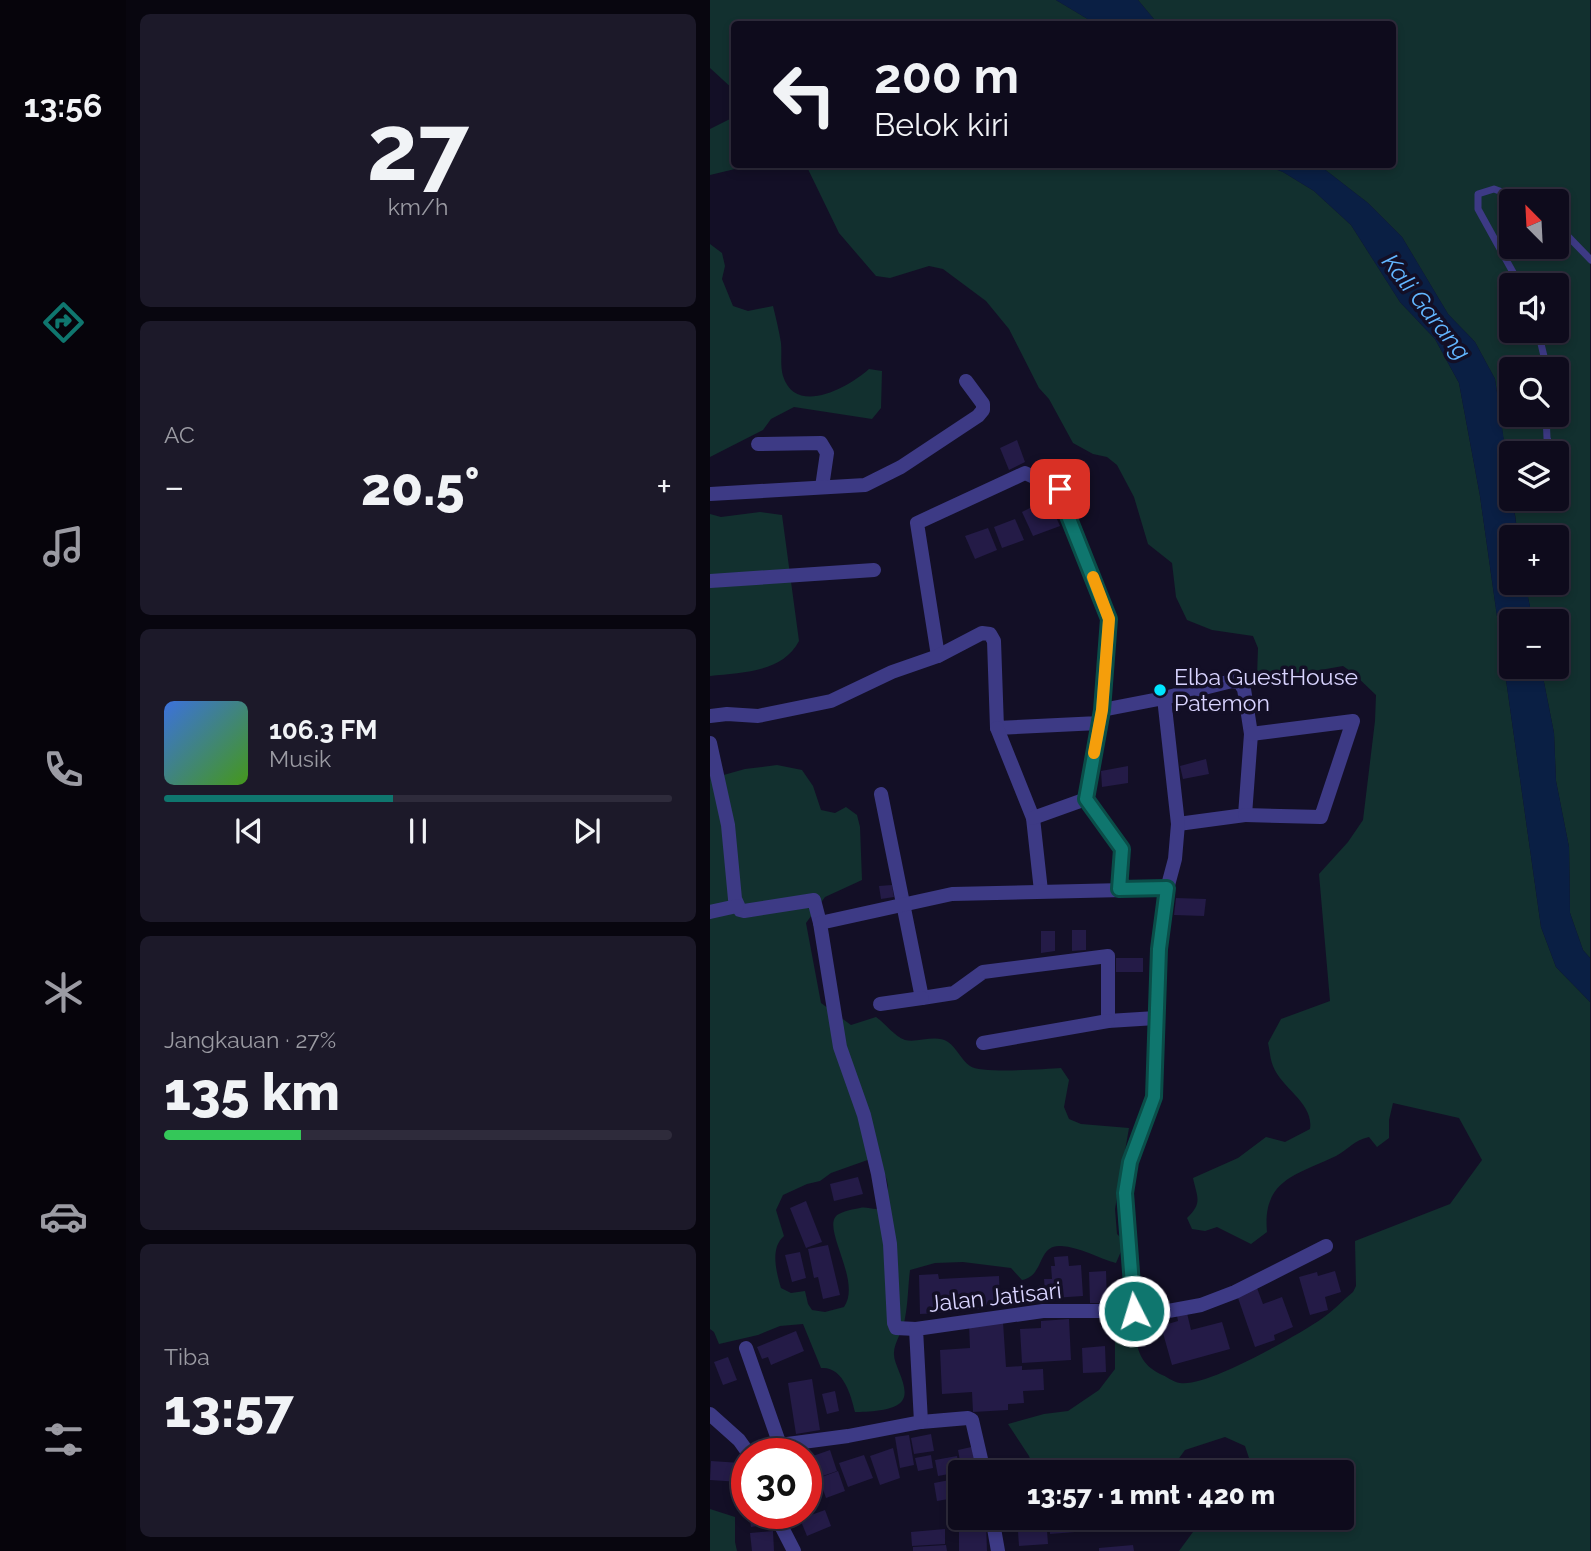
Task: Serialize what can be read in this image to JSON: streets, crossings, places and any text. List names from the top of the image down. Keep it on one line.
{"streets":{"street":["Jalan Jatisari"]},"water":["Kali Garang"],"places":["Elba GuestHouse Patemon"],"north":"top left","page":{"tabs":"13:56","tile":[["27","km/h"],"AC",["Jangkauan · 27%","135 km"],["Tiba","13:57"]],"turn":["200 m","Belok kiri"],"map_buttons":["+","−"],"heat":["−","20.5°","+"],"song":["106.3 FM","Musik"],"limit":"30","trip":"13:57 · 1 mnt · 420 m"}}
